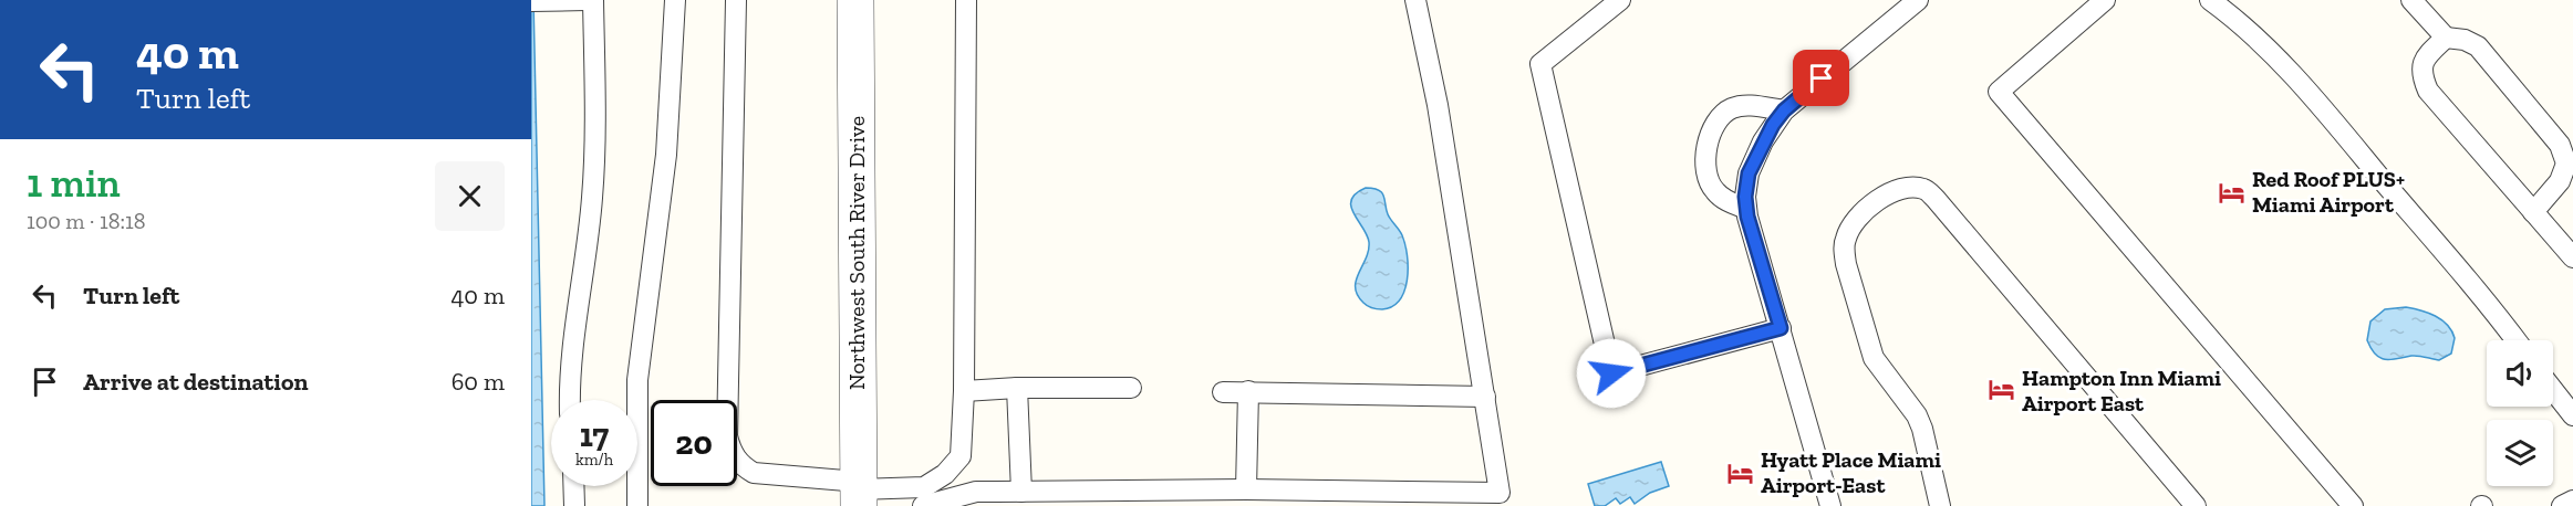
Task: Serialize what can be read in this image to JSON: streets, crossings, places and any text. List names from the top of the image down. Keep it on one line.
{"streets":{"street":["Northwest South River Drive"]},"places":{"hotel":["Red Roof PLUS+ Miami Airport","Hampton Inn Miami Airport East","Hyatt Place Miami Airport-East"]},"page":{"turn":["40 m","Turn left"],"heading":["1 min","100 m · 18:18"],"list":[{"name":"Turn left","value":"40 m"},{"name":"Arrive at destination","value":"60 m"}],"speed":"17 km/h","limit":"20"}}
